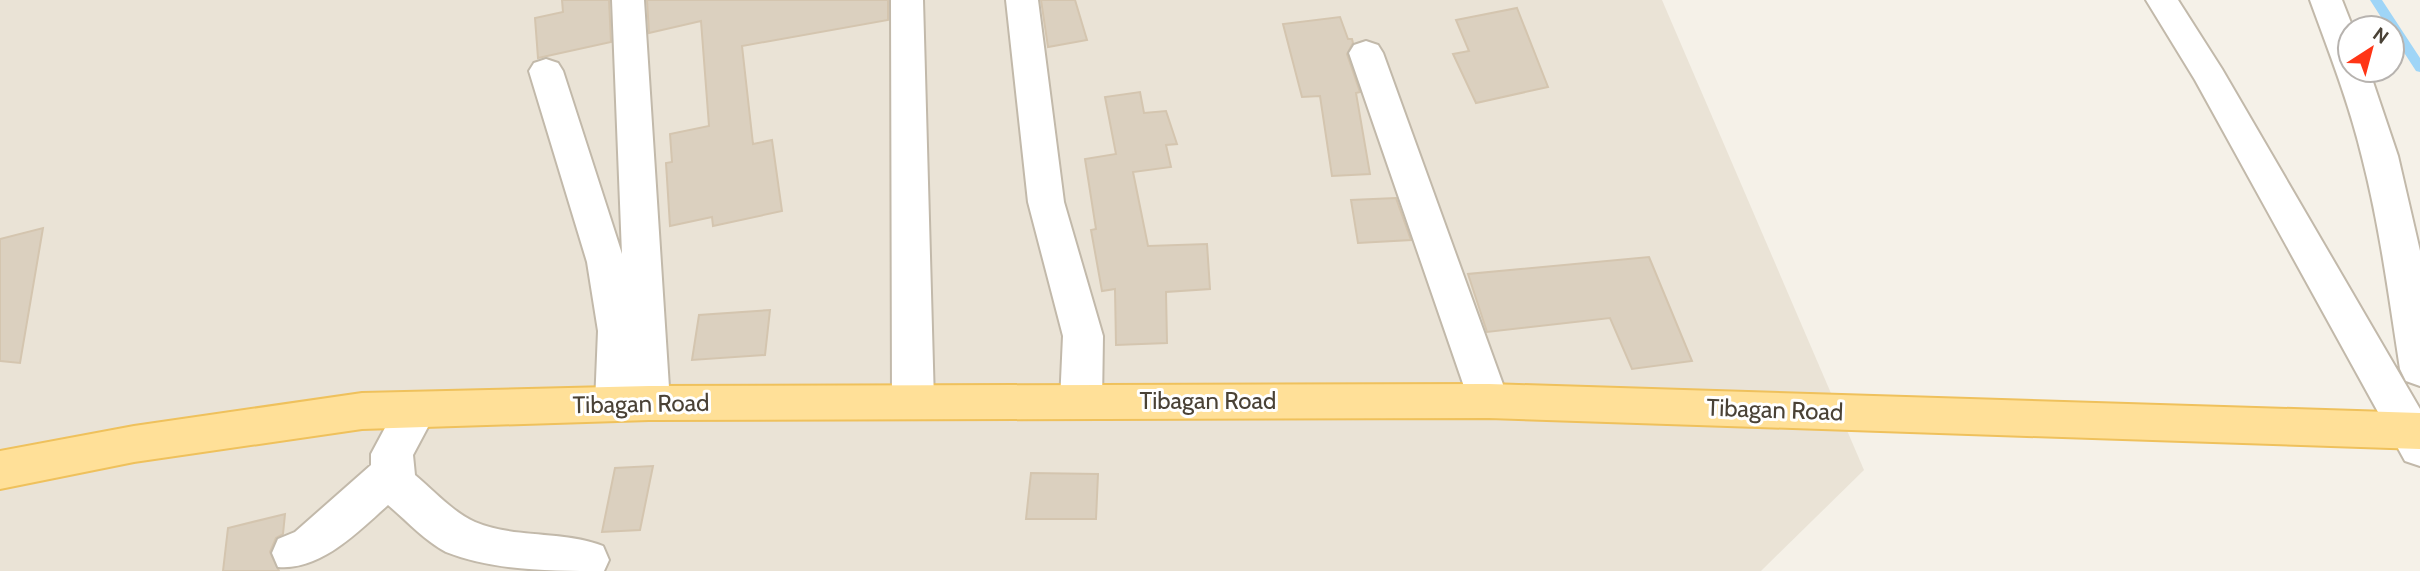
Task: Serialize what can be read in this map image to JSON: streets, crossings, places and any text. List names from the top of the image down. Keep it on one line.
{"streets":{"main road":["Tibagan Road"]},"north":"top right"}
